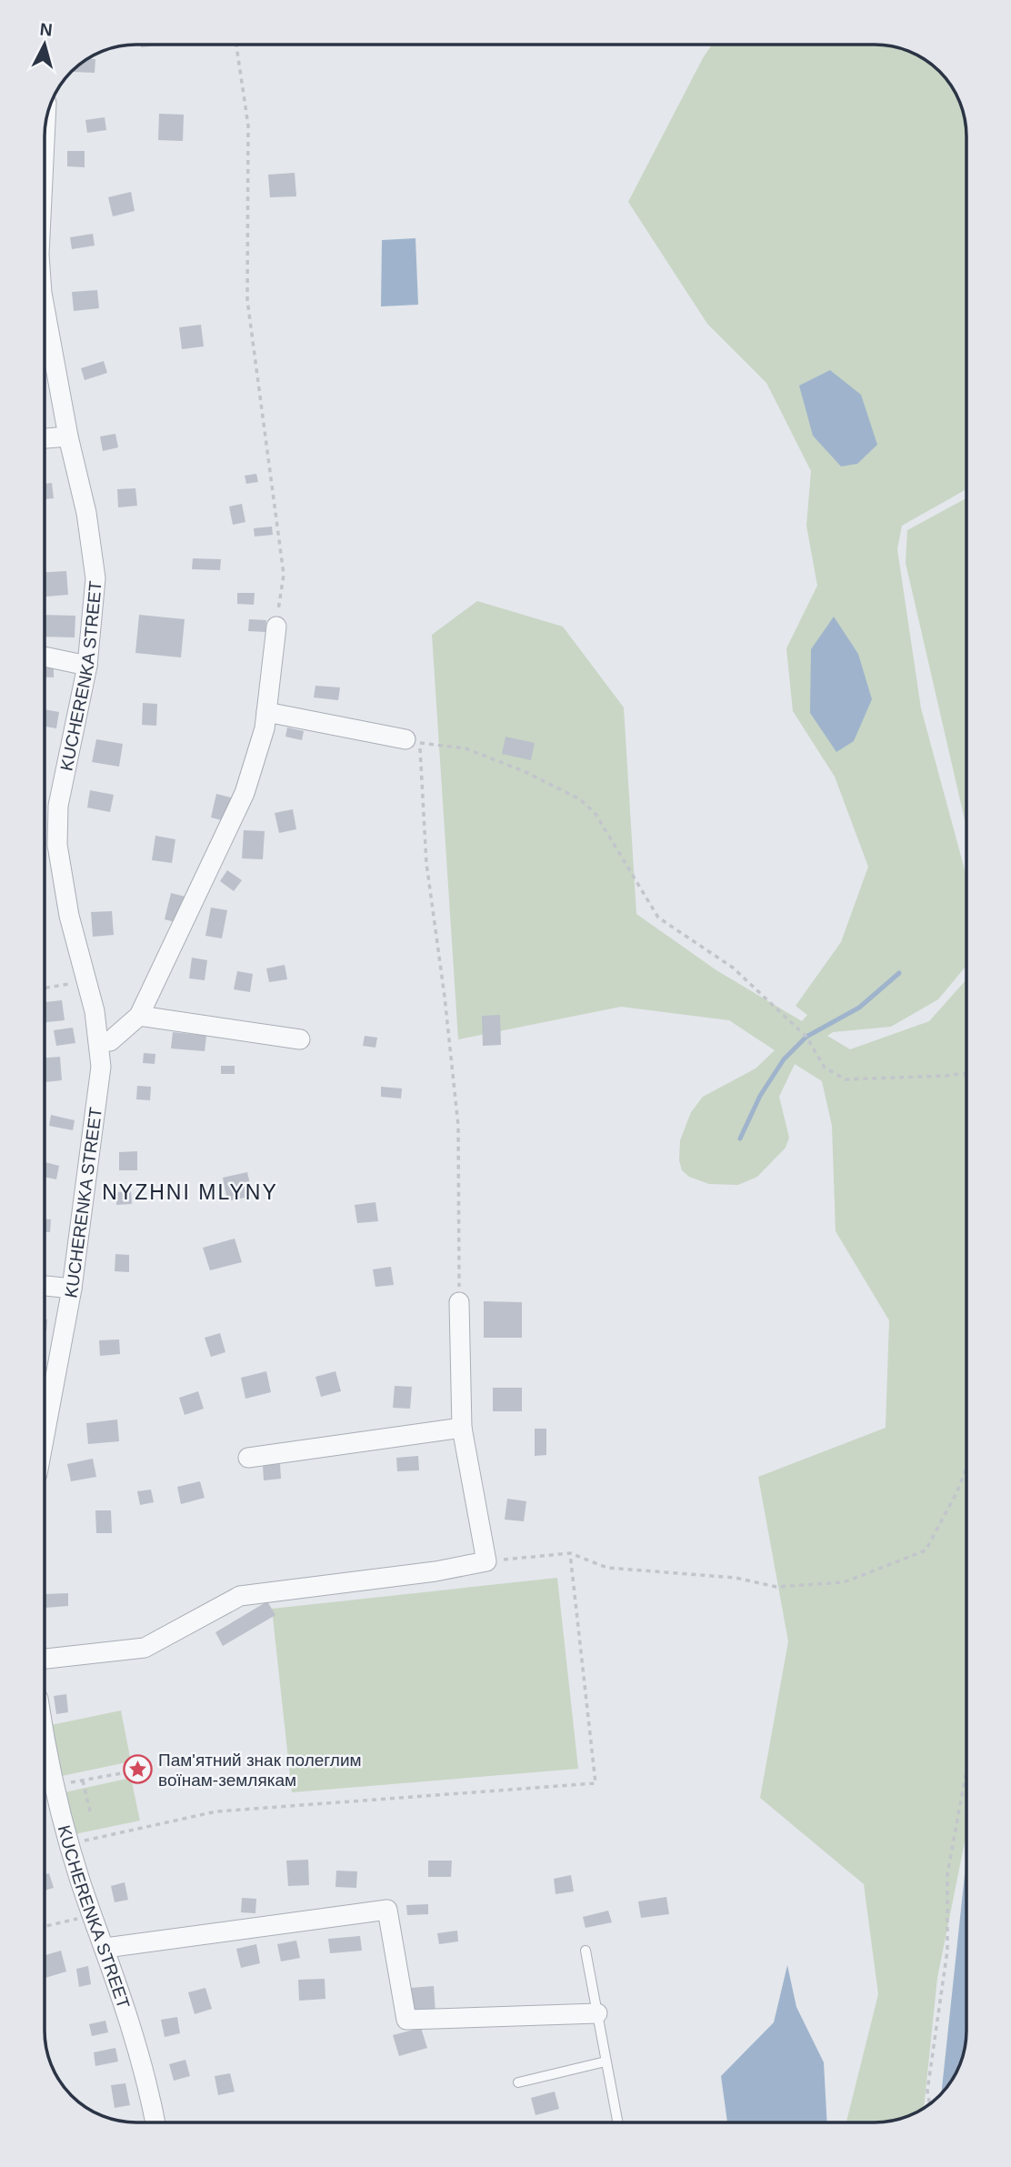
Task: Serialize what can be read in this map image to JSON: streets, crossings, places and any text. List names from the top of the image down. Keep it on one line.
{"streets":{"street":["KUCHERENKA STREET"]},"districts":["NYZHNI MLYNY"],"places":{"place":["Пам'ятний знак полеглим воїнам-землякам"]},"north":"top"}
